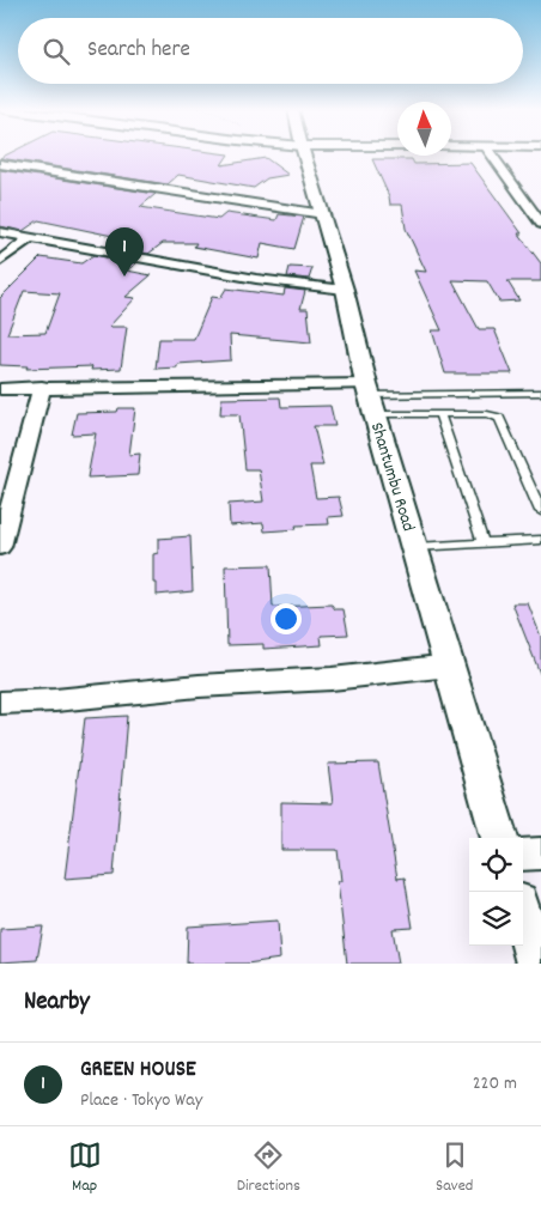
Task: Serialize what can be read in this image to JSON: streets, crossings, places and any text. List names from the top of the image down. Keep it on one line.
{"streets":{"street":["Shantumbu Road"]},"north":"top","page":{"search":"Search here","pins":"1","heading":"Nearby","list":[{"mark":"1","name":"GREEN HOUSE","note":"Place · Tokyo Way","value":"220 m"}],"nav":["Map","Directions","Saved"]}}
